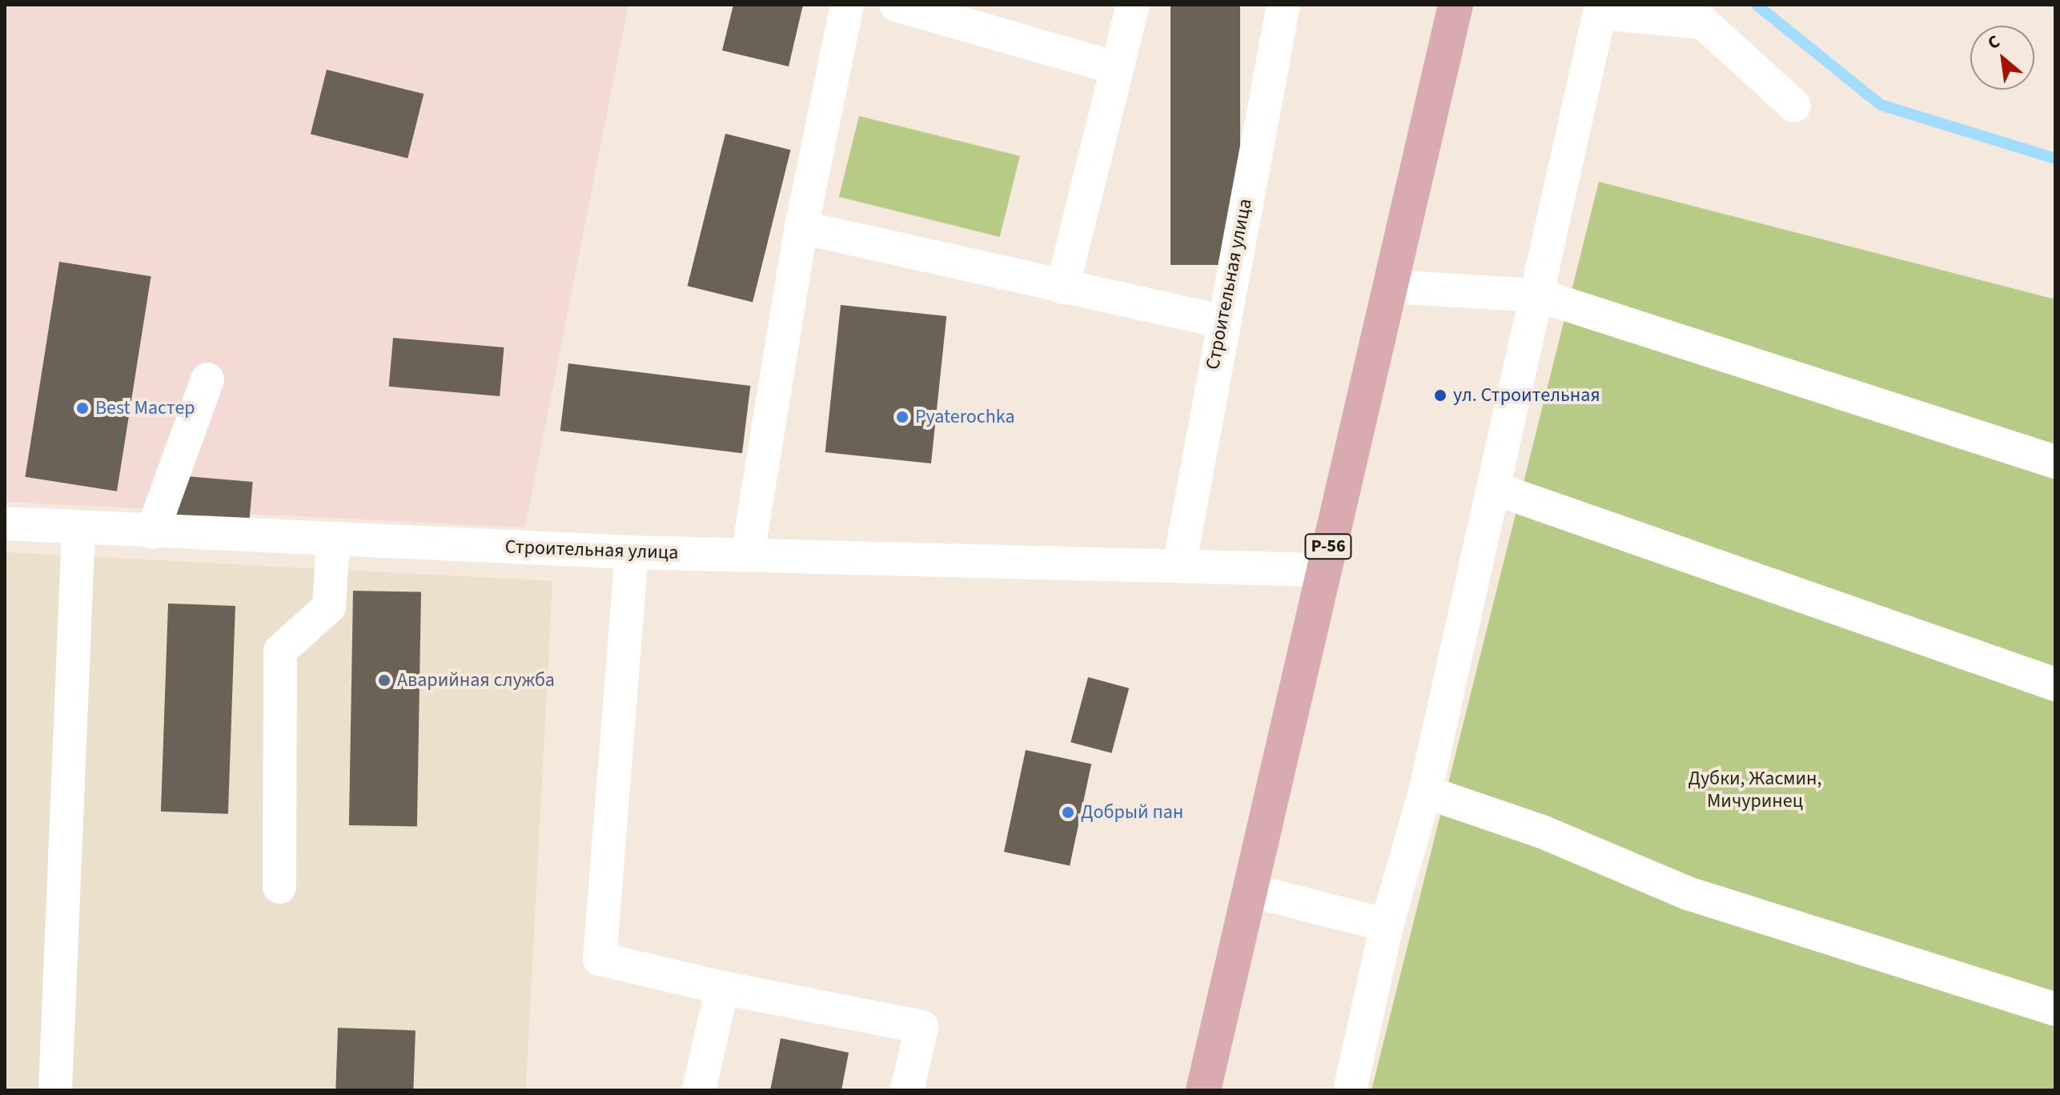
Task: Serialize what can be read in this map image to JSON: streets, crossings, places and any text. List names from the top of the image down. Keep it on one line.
{"streets":{"main road":["Р-56"],"street":["Строительная улица"]},"crossings":[["Строительная улица","Р-56"]],"parks":["Дубки, Жасмин, Мичуринец"],"places":["ул. Строительная","Best Мастер","Pyaterochka","Аварийная служба","Добрый пан"],"north":"top left"}
